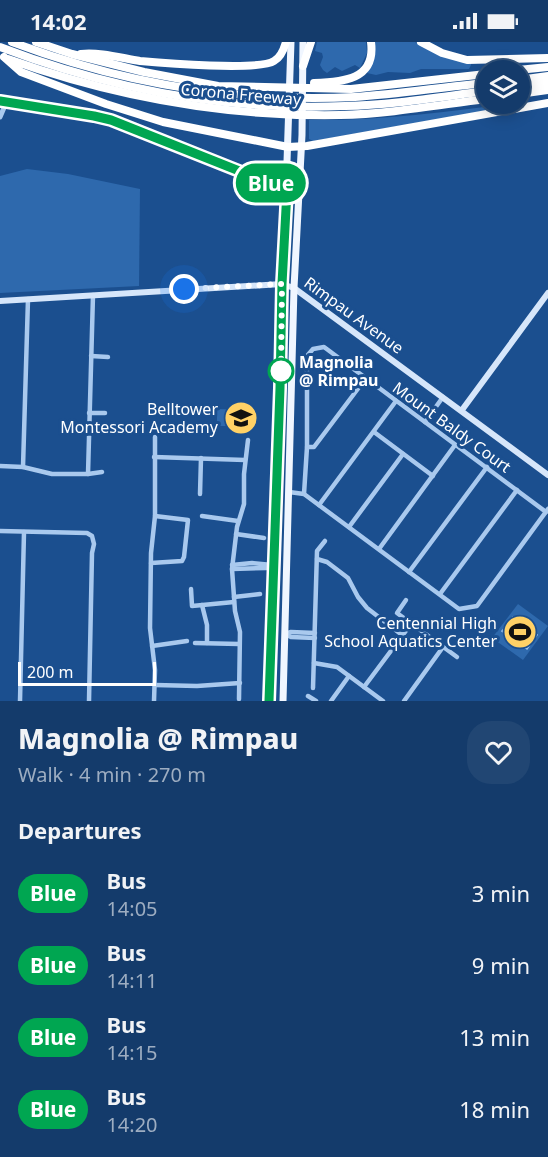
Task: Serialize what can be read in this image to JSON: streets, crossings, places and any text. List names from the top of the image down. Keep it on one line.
{"streets":{"highway":["Corona Freeway"],"main road":["Rimpau Avenue"],"street":["Mount Baldy Court"]},"places":{"other":["Magnolia @ Rimpau"],"school or university":["Belltower Montessori Academy"],"sports":["Centennial High School Aquatics Center"]},"lines":["bus line Blue"],"scale_bar":"200 m","page":{"status":"14:02","on_map":"Blue","scale":"200 m","heading":[["Magnolia @ Rimpau","Walk · 4 min · 270 m"],"Departures"],"list":[{"mark":"Blue","name":"Bus","note":"14:05","value":"3 min"},{"mark":"Blue","name":"Bus","note":"14:11","value":"9 min"},{"mark":"Blue","name":"Bus","note":"14:15","value":"13 min"},{"mark":"Blue","name":"Bus","note":"14:20","value":"18 min"}]}}
